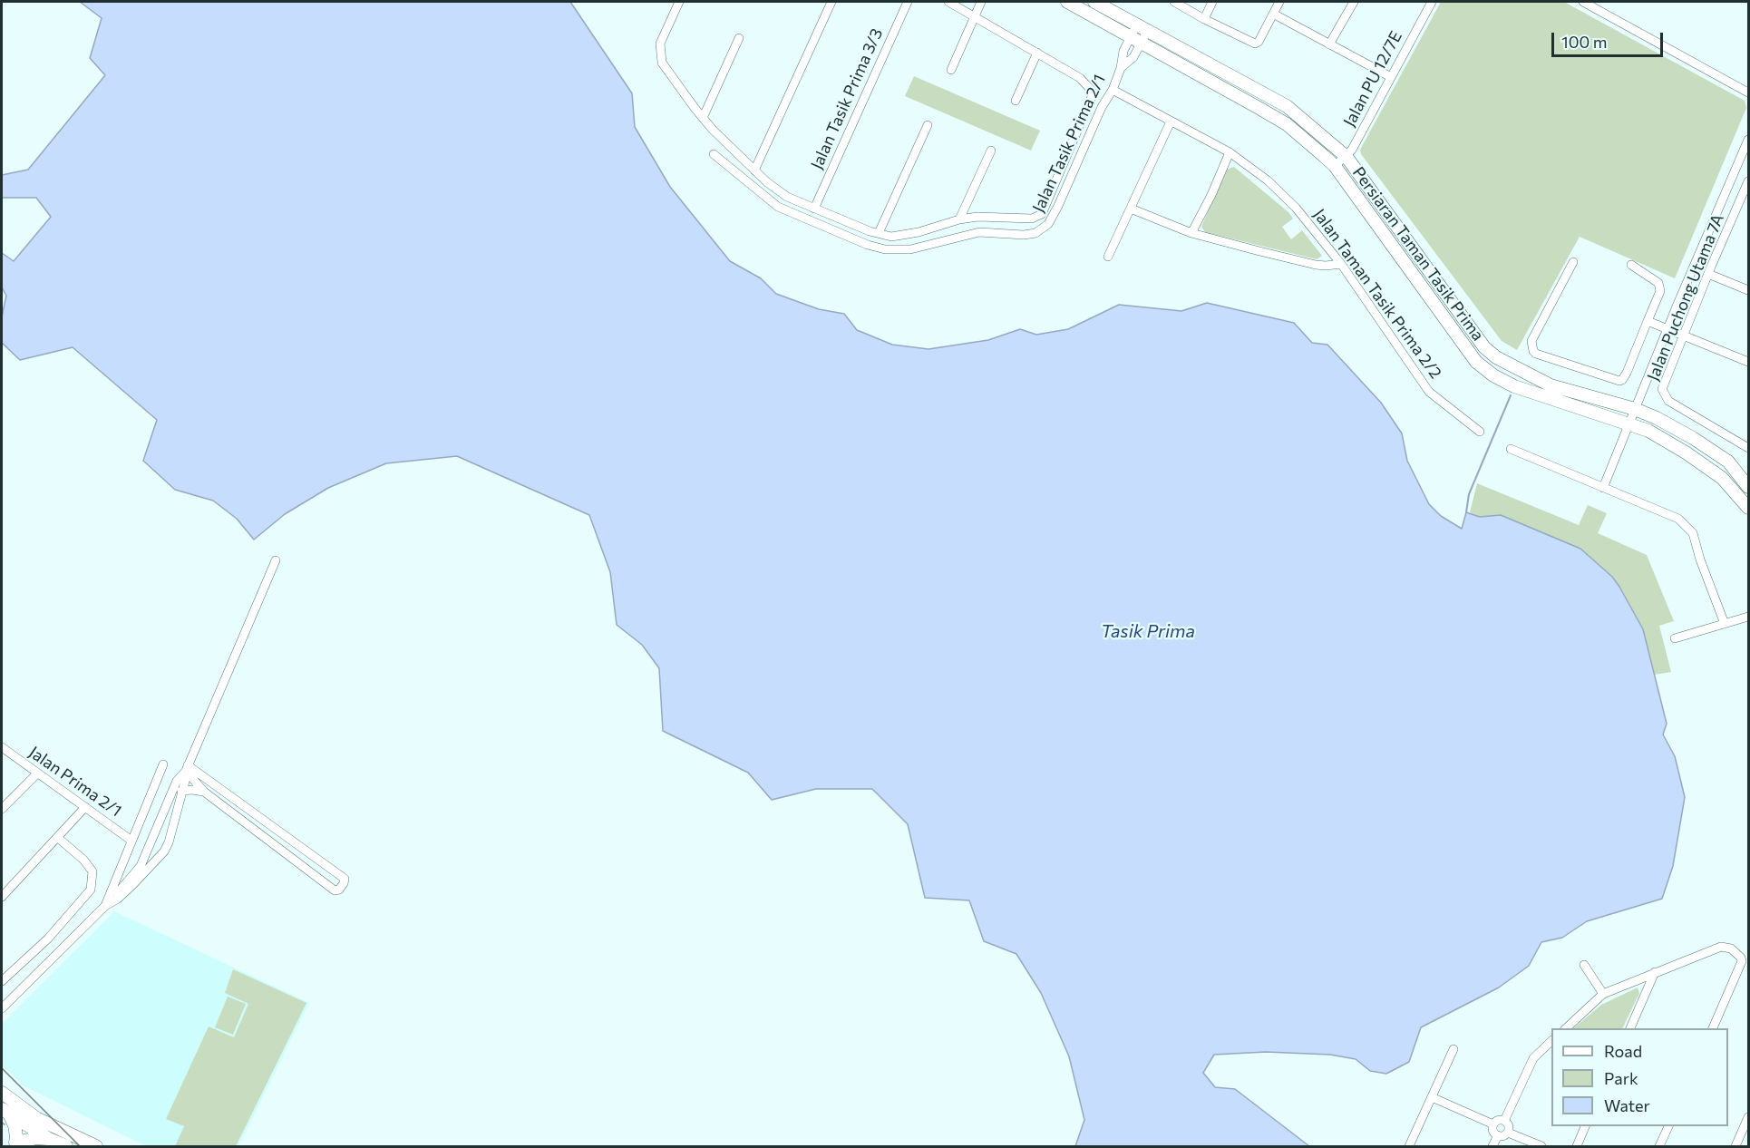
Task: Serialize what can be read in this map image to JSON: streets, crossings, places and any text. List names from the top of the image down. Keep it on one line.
{"streets":{"main road":["Persiaran Taman Tasik Prima"],"street":["Jalan PU 12/7E","Jalan Tasik Prima 3/3","Jalan Tasik Prima 2/1","Jalan Taman Tasik Prima 2/2","Jalan Puchong Utama 7A","Jalan Prima 2/1"]},"crossings":[["Jalan PU 12/7E","Persiaran Taman Tasik Prima"],["Jalan Tasik Prima 2/1","Persiaran Taman Tasik Prima"],["Jalan Tasik Prima 2/1","Jalan Taman Tasik Prima 2/2"]],"water":["Tasik Prima"],"legend":["Road","Park","Water"],"scale_bar":"100 m"}
